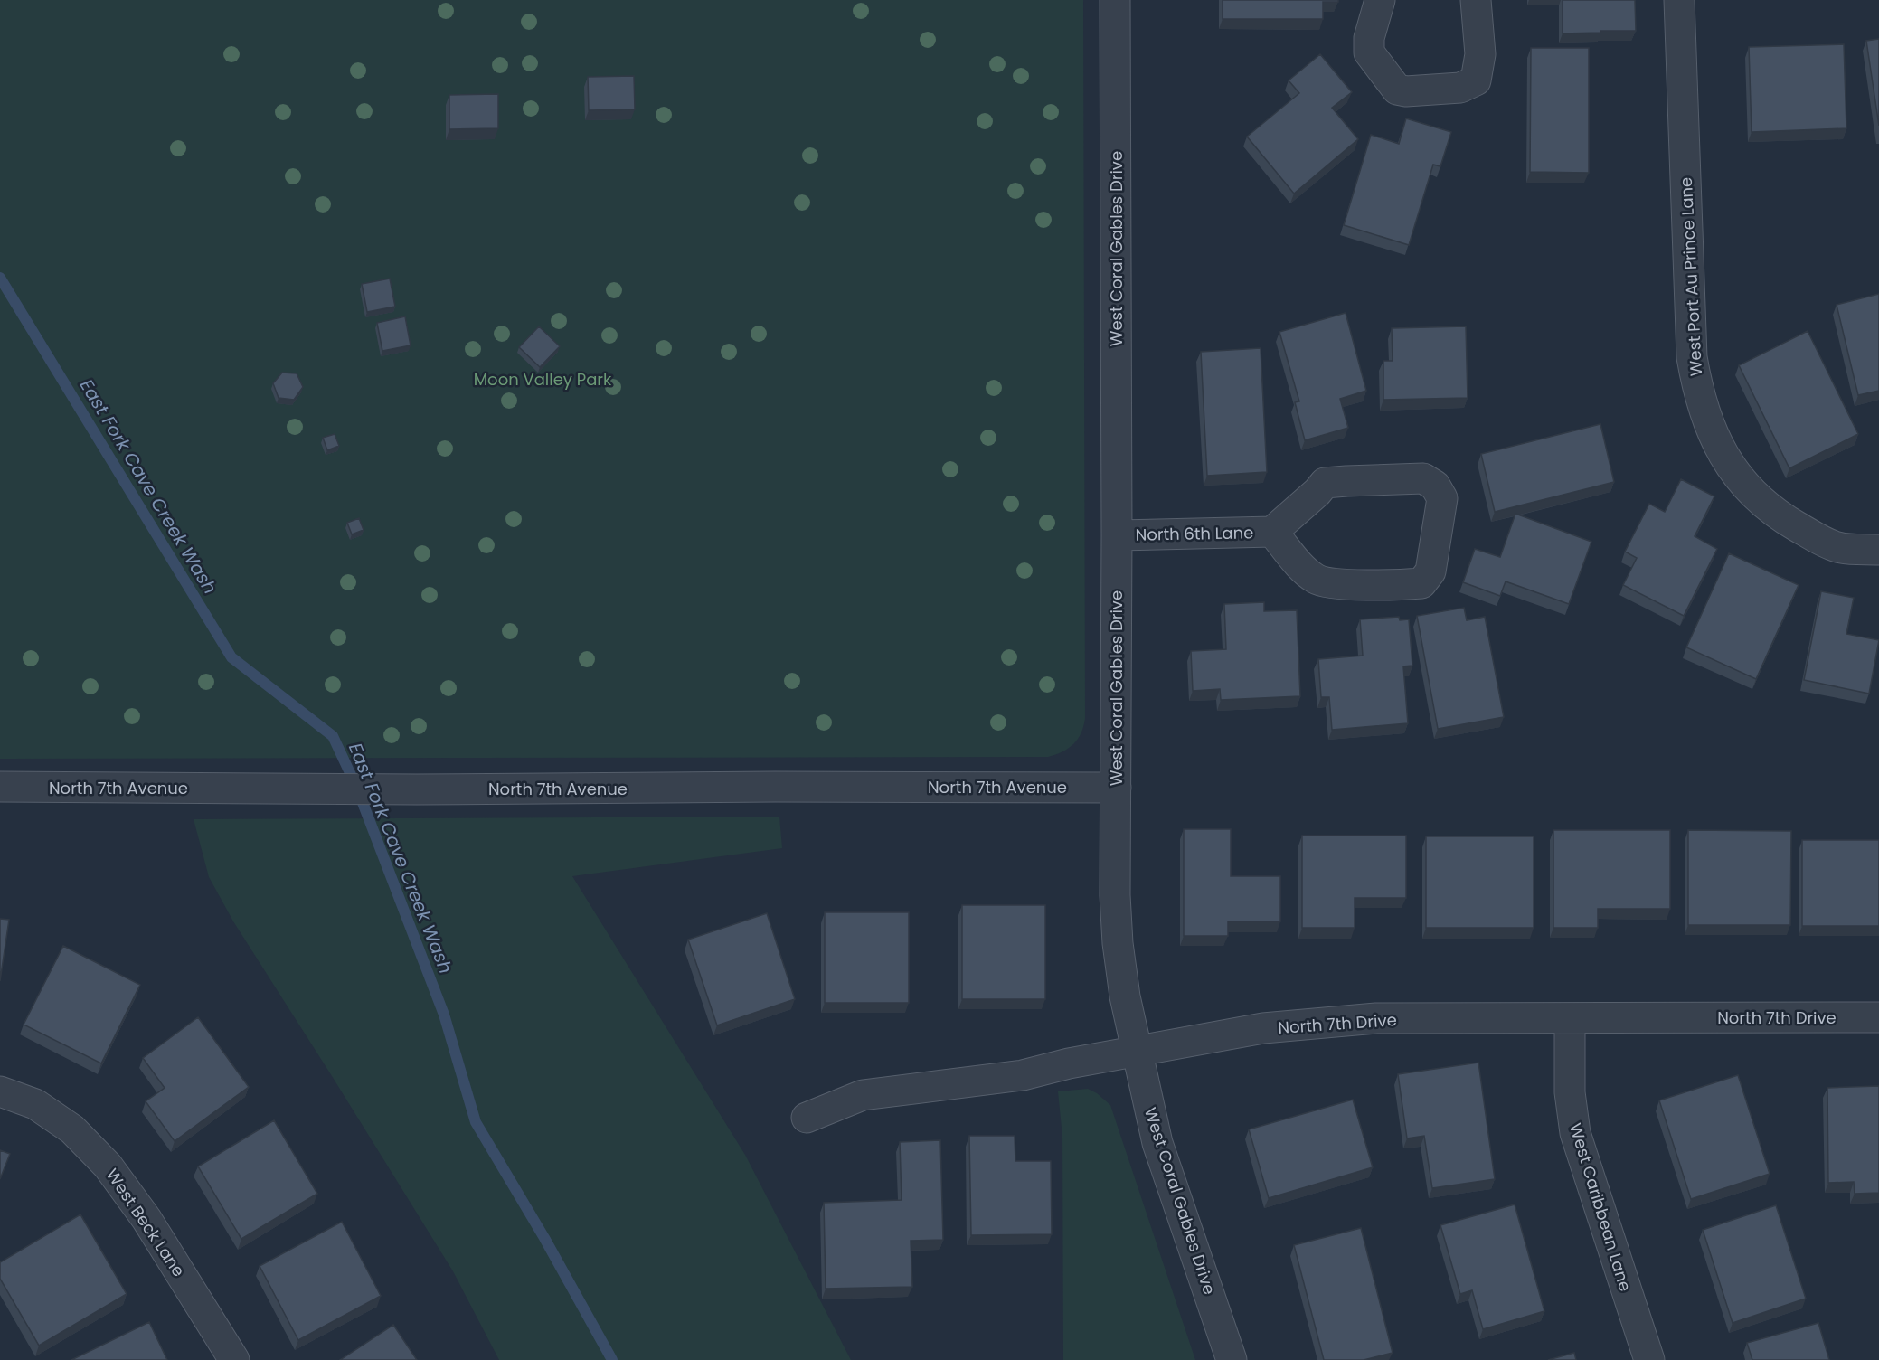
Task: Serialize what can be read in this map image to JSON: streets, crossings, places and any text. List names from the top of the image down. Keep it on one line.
{"streets":{"street":["West Coral Gables Drive","West Port Au Prince Lane","North 6th Lane","North 7th Avenue","North 7th Drive","West Caribbean Lane","West Beck Lane"]},"crossings":[["West Coral Gables Drive","North 6th Lane"],["West Coral Gables Drive","North 7th Avenue"],["West Coral Gables Drive","North 7th Drive"],["North 7th Drive","West Caribbean Lane"]],"water":["East Fork Cave Creek Wash"],"parks":["Moon Valley Park"]}
